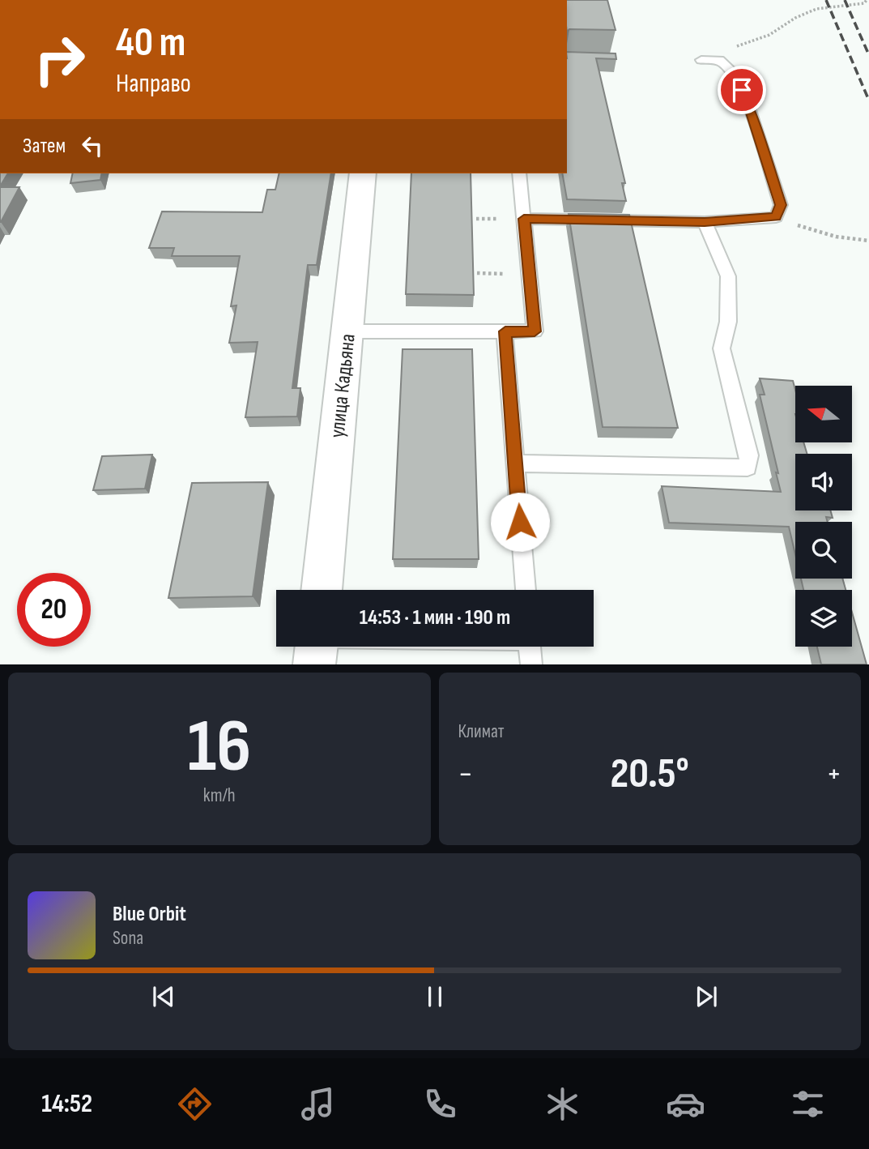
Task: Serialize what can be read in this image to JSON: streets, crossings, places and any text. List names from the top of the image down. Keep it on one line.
{"streets":{"street":["улица Кадьяна"]},"north":"left","page":{"turn":["40 m","Направо"],"then":"Затем","limit":"20","trip":"14:53 · 1 мин · 190 m","tile":[["16","km/h"],"Климат"],"heat":["−","20.5°","+"],"song":["Blue Orbit","Sona"],"tabs":"14:52"}}
